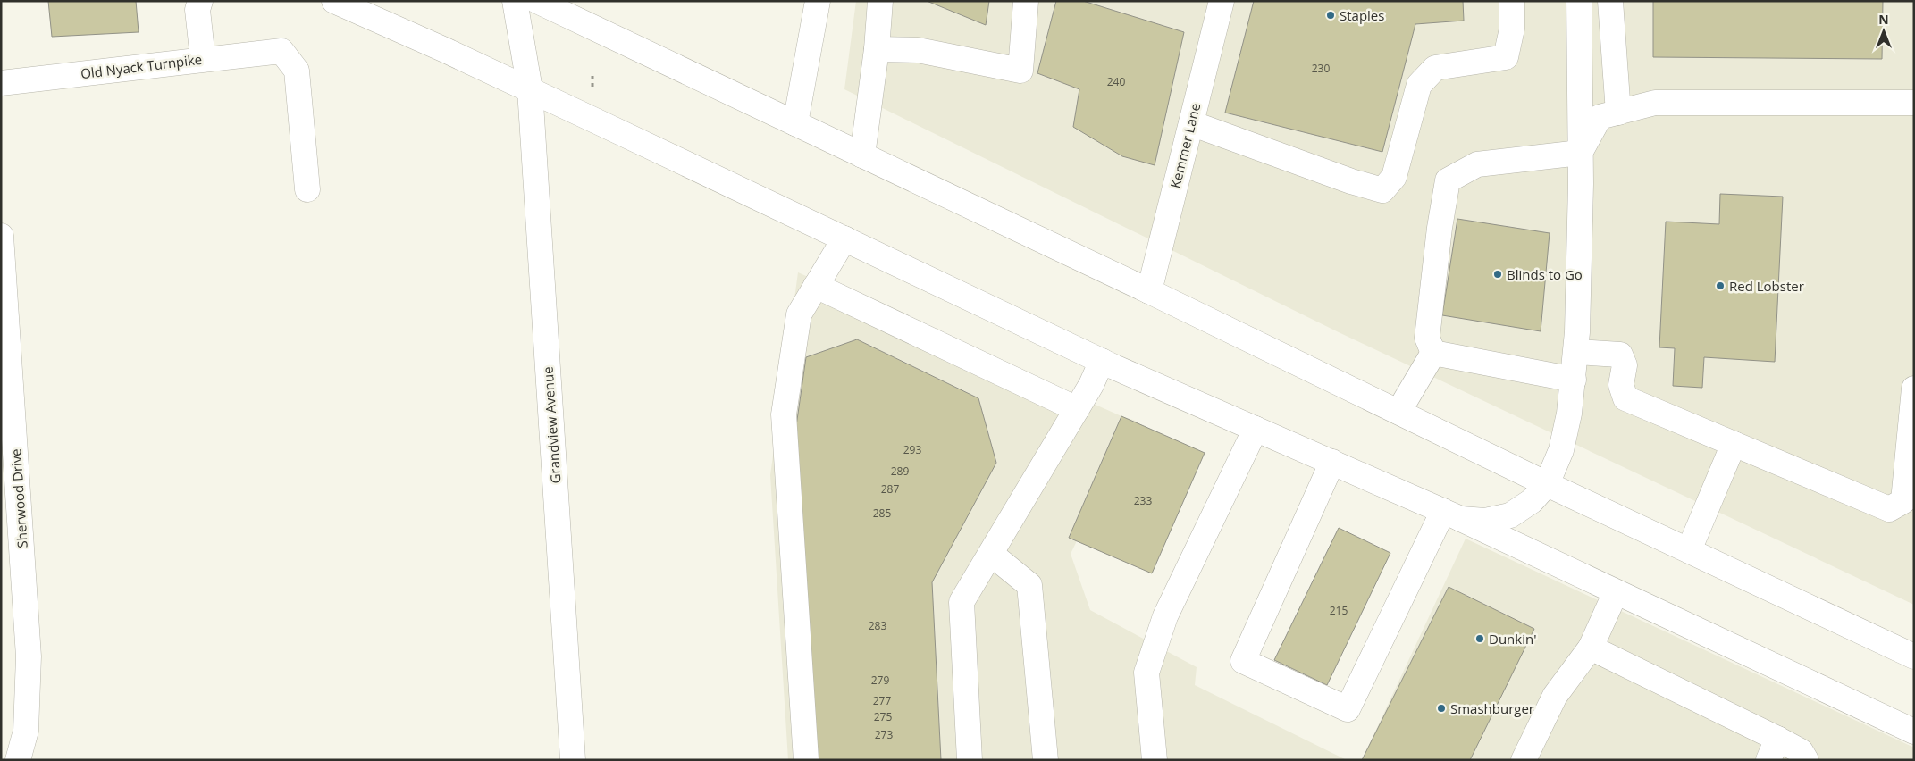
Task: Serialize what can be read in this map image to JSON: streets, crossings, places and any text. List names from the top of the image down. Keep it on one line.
{"streets":{"main road":["Old Nyack Turnpike","Kemmer Lane","Grandview Avenue","Sherwood Drive"]},"places":["Staples","Blinds to Go","Red Lobster","Dunkin'","Smashburger"],"house_numbers":["230","240","293","289","287","233","285","215","283","279","277","275","273"],"north":"top"}
